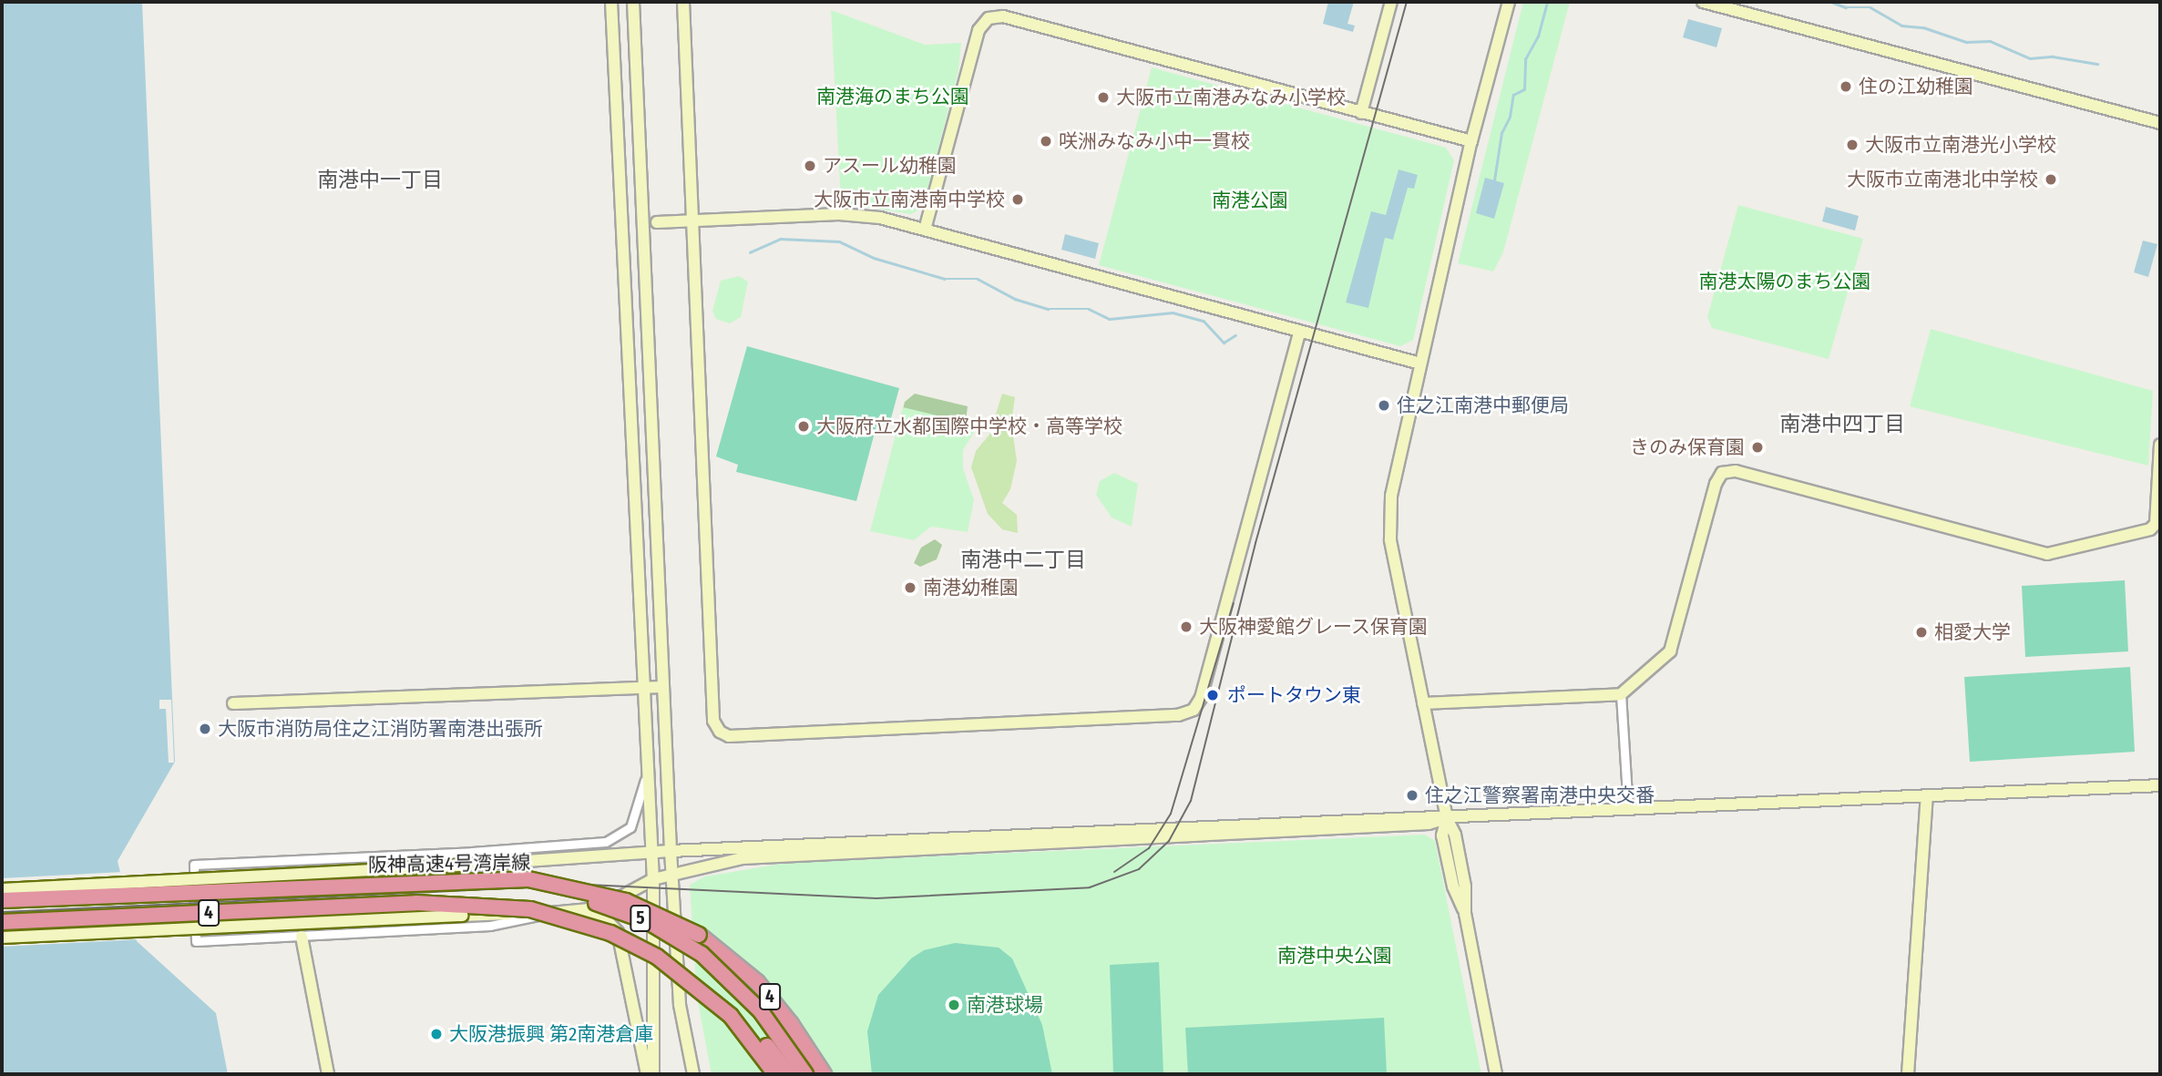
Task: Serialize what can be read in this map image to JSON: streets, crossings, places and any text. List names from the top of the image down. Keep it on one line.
{"streets":{"highway":["阪神高速4号湾岸線","4","5"]},"crossings":[["阪神高速4号湾岸線","5"]],"districts":["南港中一丁目","南港中四丁目","南港中二丁目"],"parks":["南港海のまち公園","南港公園","南港太陽のまち公園","南港中央公園"],"places":["住の江幼稚園","大阪市立南港みなみ小学校","咲洲みなみ小中一貫校","大阪市立南港光小学校","アスール幼稚園","大阪市立南港北中学校","大阪市立南港南中学校","住之江南港中郵便局","大阪府立水都国際中学校・高等学校","きのみ保育園","南港幼稚園","大阪神愛館グレース保育園","相愛大学","ポートタウン東","大阪市消防局住之江消防署南港出張所","住之江警察署南港中央交番","南港球場","大阪港振興 第2南港倉庫"]}
